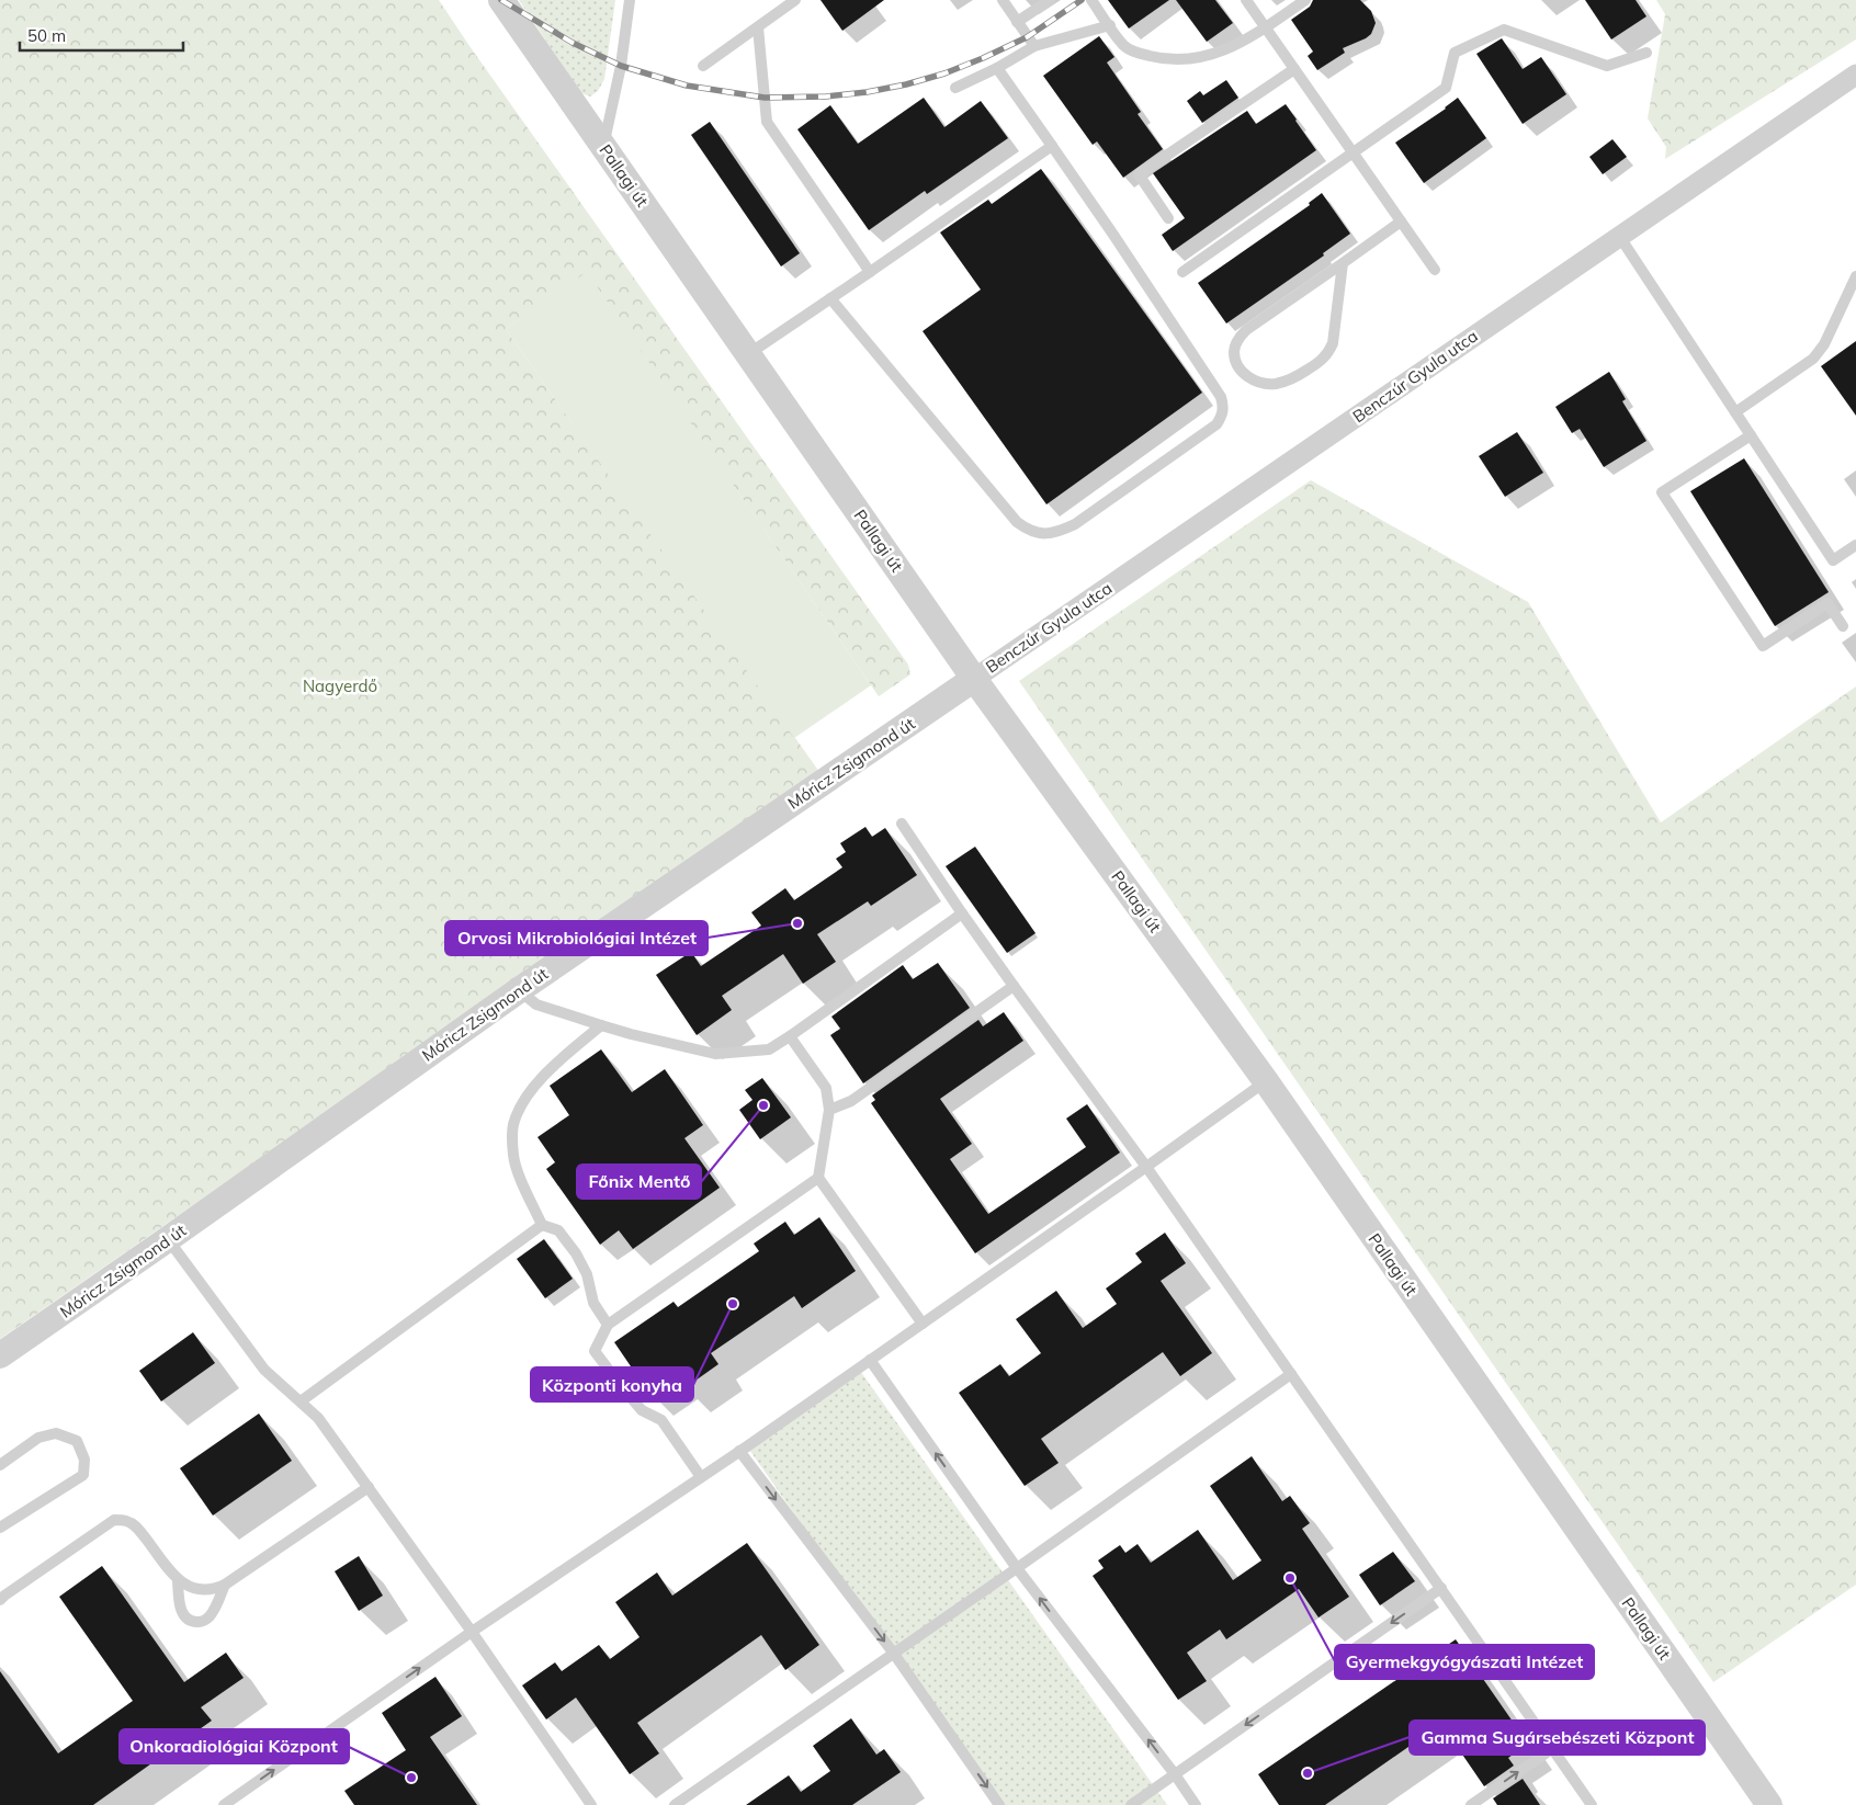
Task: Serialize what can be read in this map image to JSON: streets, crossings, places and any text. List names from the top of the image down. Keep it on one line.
{"streets":{"street":["Pallagi út","Benczúr Gyula utca","Móricz Zsigmond út"]},"crossings":[["Pallagi út","Benczúr Gyula utca"],["Pallagi út","Móricz Zsigmond út"],["Benczúr Gyula utca","Móricz Zsigmond út"]],"parks":["Nagyerdő"],"places":["Orvosi Mikrobiológiai Intézet","Főnix Mentő","Központi konyha","Gyermekgyógyászati Intézet","Gamma Sugársebészeti Központ","Onkoradiológiai Központ"],"scale_bar":"50 m"}
